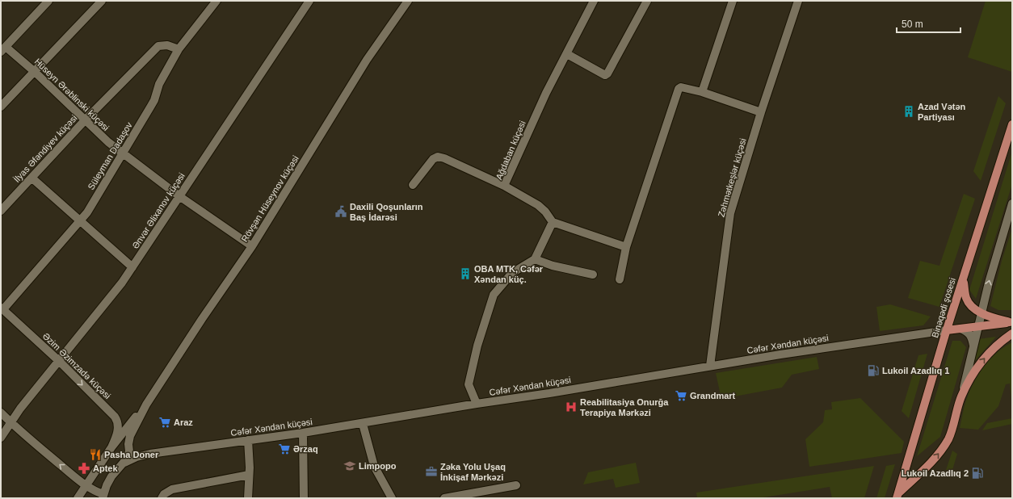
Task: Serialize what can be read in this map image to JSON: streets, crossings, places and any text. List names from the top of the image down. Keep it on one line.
{"streets":{"main road":["Binəqədi şosesi"],"street":["Hüseyn Ərəblinski küçəsi","İlyas Əfəndiyev küçəsi","Ağdaban küçəsi","Süleyman Dadaşov","Zəhmətkeşlər küçəsi","Rövşən Hüseynov küçəsi","Ənvər Əlixanov küçəsi","Cəfər Xəndan küçəsi","Əzim Əzimzadə küçəsi"]},"crossings":[["Hüseyn Ərəblinski küçəsi","İlyas Əfəndiyev küçəsi"],["Hüseyn Ərəblinski küçəsi","Süleyman Dadaşov"],["Hüseyn Ərəblinski küçəsi","Rövşən Hüseynov küçəsi"],["Hüseyn Ərəblinski küçəsi","Ənvər Əlixanov küçəsi"],["İlyas Əfəndiyev küçəsi","Süleyman Dadaşov"],["Süleyman Dadaşov","Əzim Əzimzadə küçəsi"],["Zəhmətkeşlər küçəsi","Cəfər Xəndan küçəsi"],["Ənvər Əlixanov küçəsi","Əzim Əzimzadə küçəsi"],["Binəqədi şosesi","Cəfər Xəndan küçəsi"]],"one_way":["Əzim Əzimzadə küçəsi"],"places":{"building":["Azad Vətən Partiyası","OBA MTK, Cəfər Xəndan küç."],"public building":["Daxili Qoşunların Baş İdarəsi"],"fuel station":["Lukoil Azadlıq 1","Lukoil Azadlıq 2"],"supermarket":["Grandmart","Araz","Ərzaq"],"hospital":["Reabilitasiya Onurğa Terapiya Mərkəzi"],"restaurant":["Pasha Doner"],"school or university":["Limpopo"],"pharmacy":["Aptek"],"office":["Zəka Yolu Uşaq İnkişaf Mərkəzi"]},"scale_bar":"50 m"}
